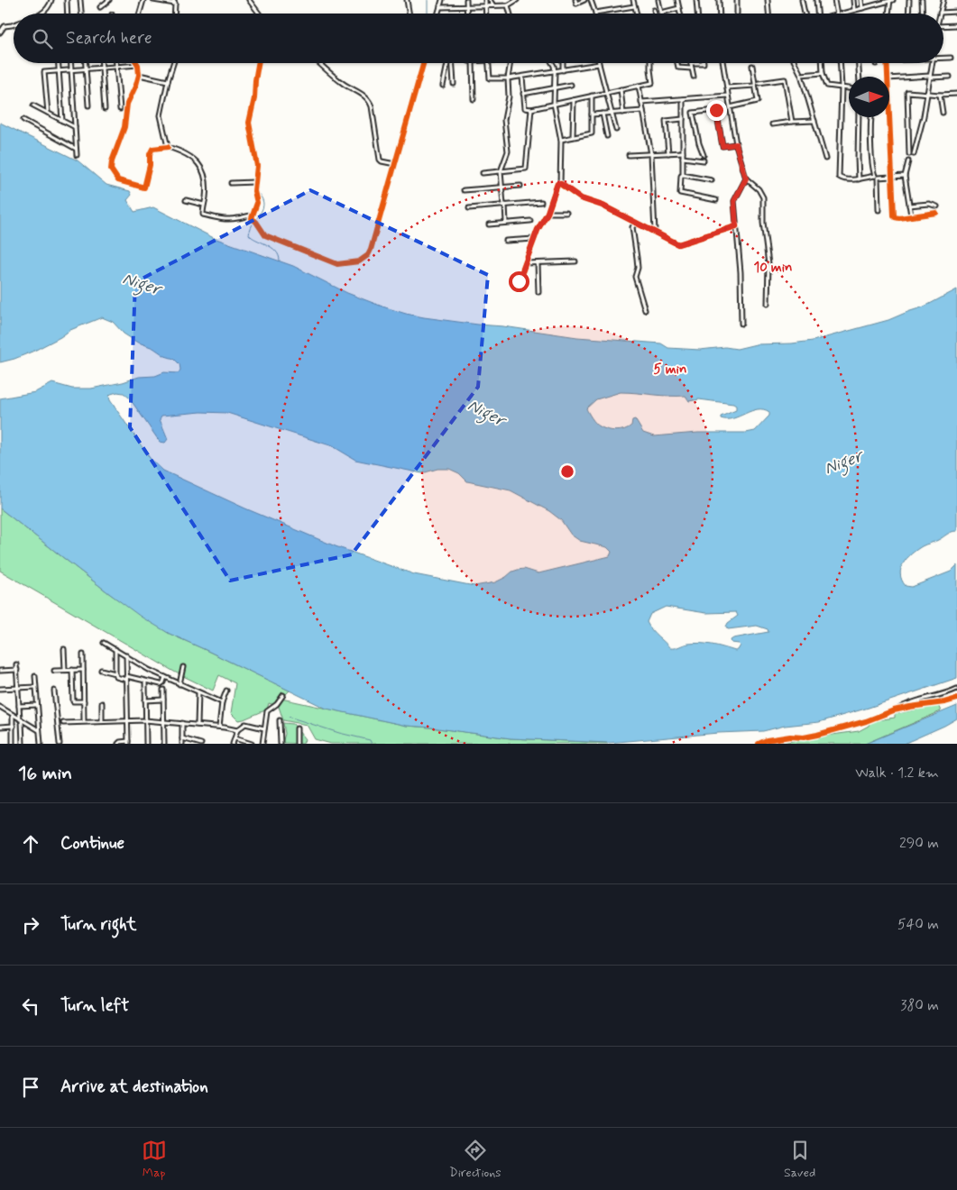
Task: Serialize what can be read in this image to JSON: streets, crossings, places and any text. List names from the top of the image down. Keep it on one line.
{"water":["Niger"],"north":"right","page":{"search":"Search here","heading":["16 min","Walk · 1.2 km"],"list":[["Continue","290 m"],["Turn right","540 m"],["Turn left","380 m"],"Arrive at destination"],"nav":["Map","Directions","Saved"]},"rings":["10 min","5 min"]}
